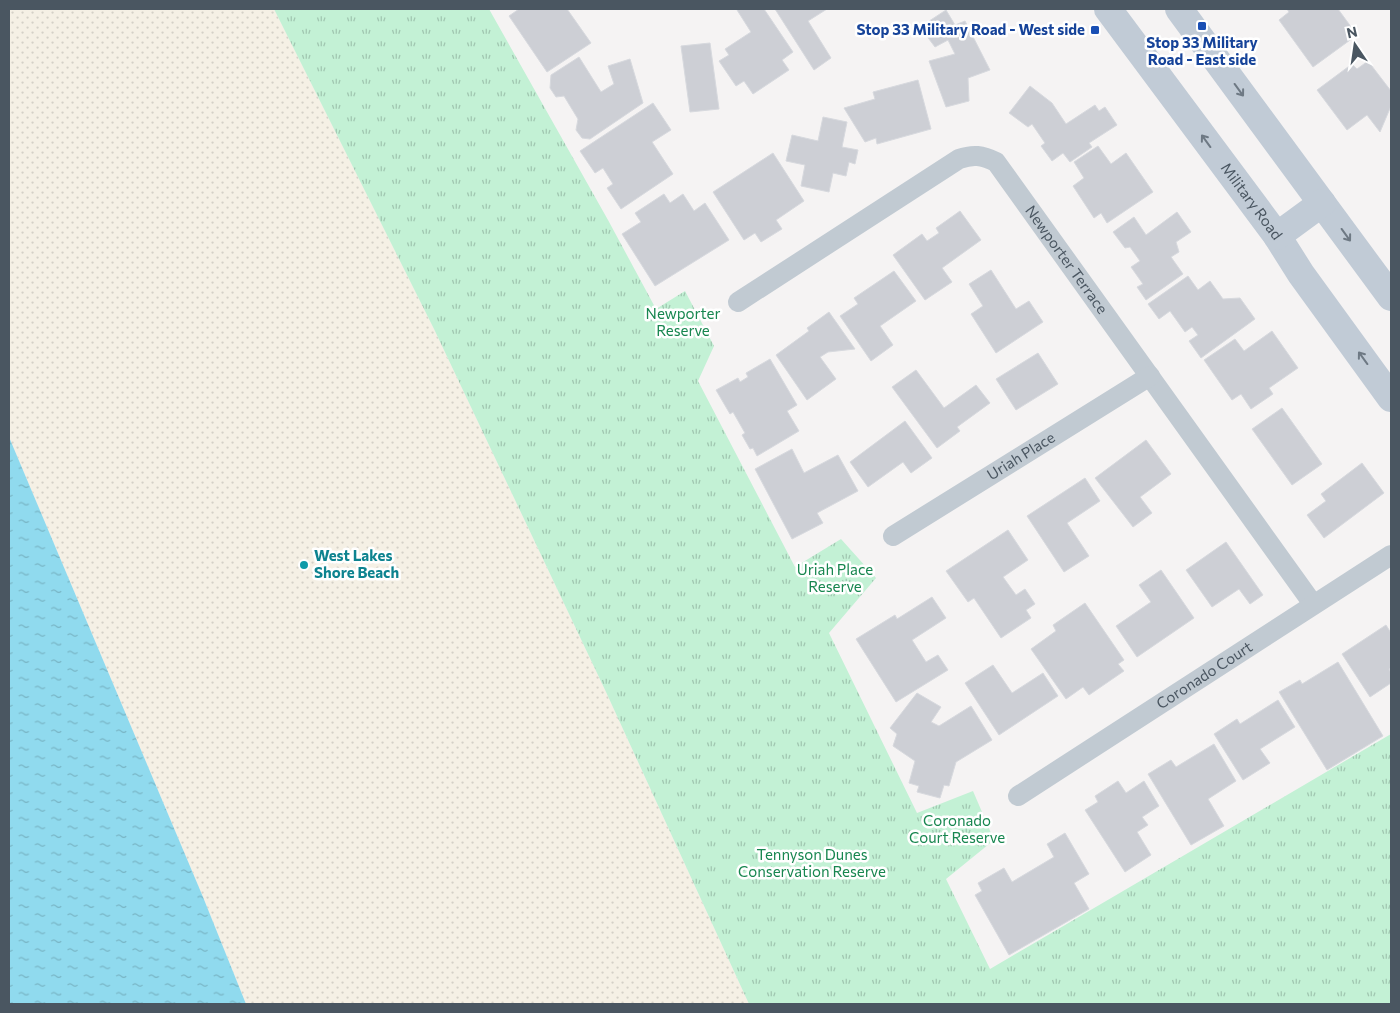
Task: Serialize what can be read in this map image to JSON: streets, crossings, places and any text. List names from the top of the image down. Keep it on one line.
{"streets":{"main road":["Military Road"],"street":["Newporter Terrace","Uriah Place","Coronado Court"]},"crossings":[["Newporter Terrace","Uriah Place"],["Newporter Terrace","Coronado Court"]],"parks":["Newporter Reserve","Uriah Place Reserve","Coronado Court Reserve","Tennyson Dunes Conservation Reserve"],"places":{"transit":["Stop 33 Military Road - East side","Stop 33 Military Road - West side"],"other":["West Lakes Shore Beach"]},"north":"top"}
